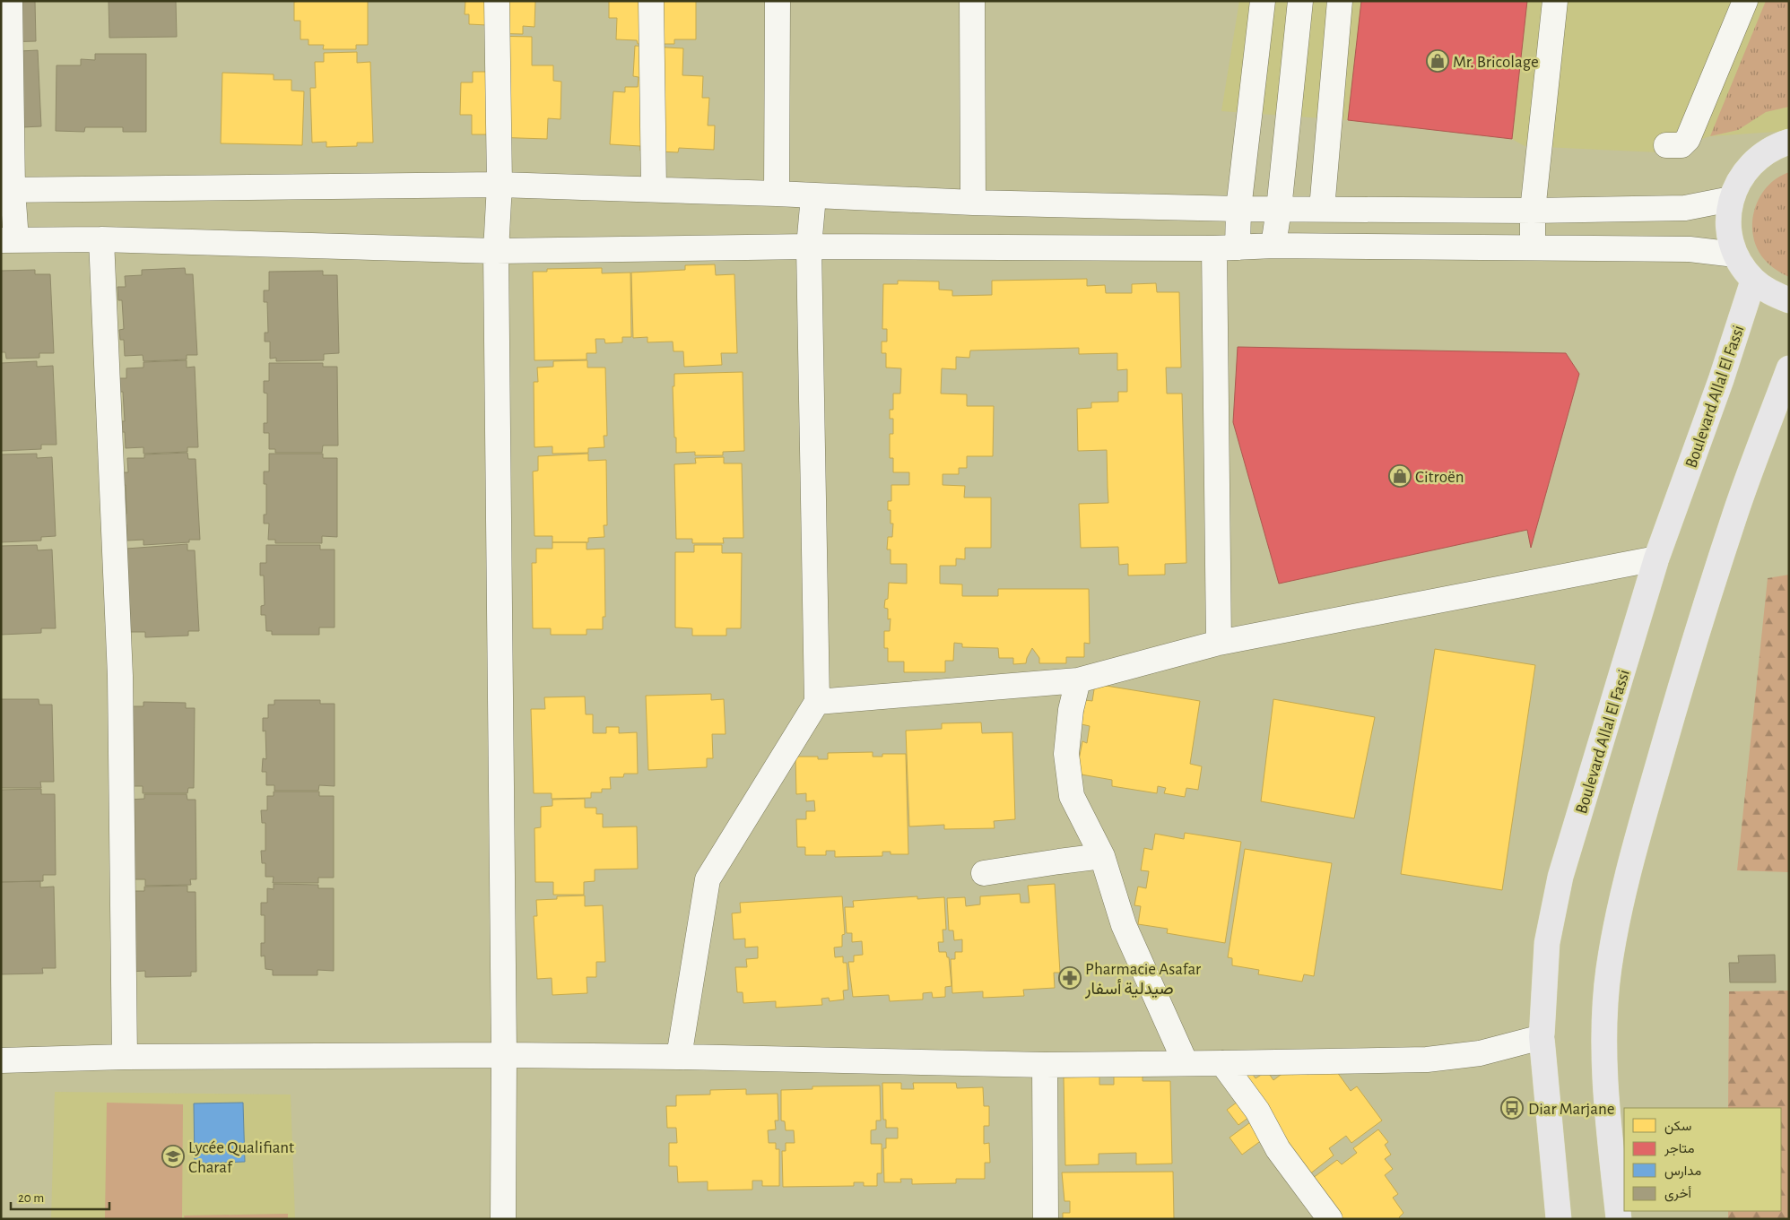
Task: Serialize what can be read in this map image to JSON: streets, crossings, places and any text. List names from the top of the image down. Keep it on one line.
{"streets":{"main road":["Boulevard Allal El Fassi"]},"places":{"shop":["Mr. Bricolage","Citroën"],"pharmacy":["Pharmacie Asafar صيدلية أسفار"],"bus stop":["Diar Marjane"],"school or university":["Lycée Qualifiant Charaf"]},"legend":["سكن","متاجر","مدارس","أخرى"],"scale_bar":"20 m"}
